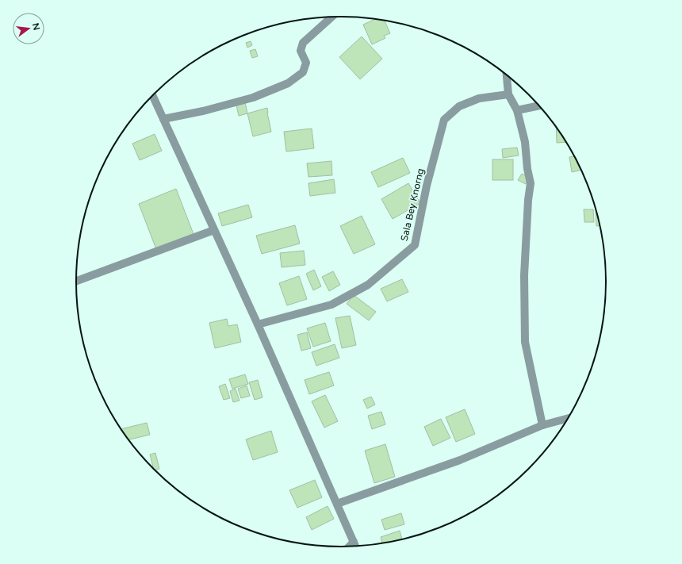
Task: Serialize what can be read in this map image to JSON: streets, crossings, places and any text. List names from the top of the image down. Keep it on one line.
{"streets":{"street":["Sala Bey Knorng"]},"north":"right"}
